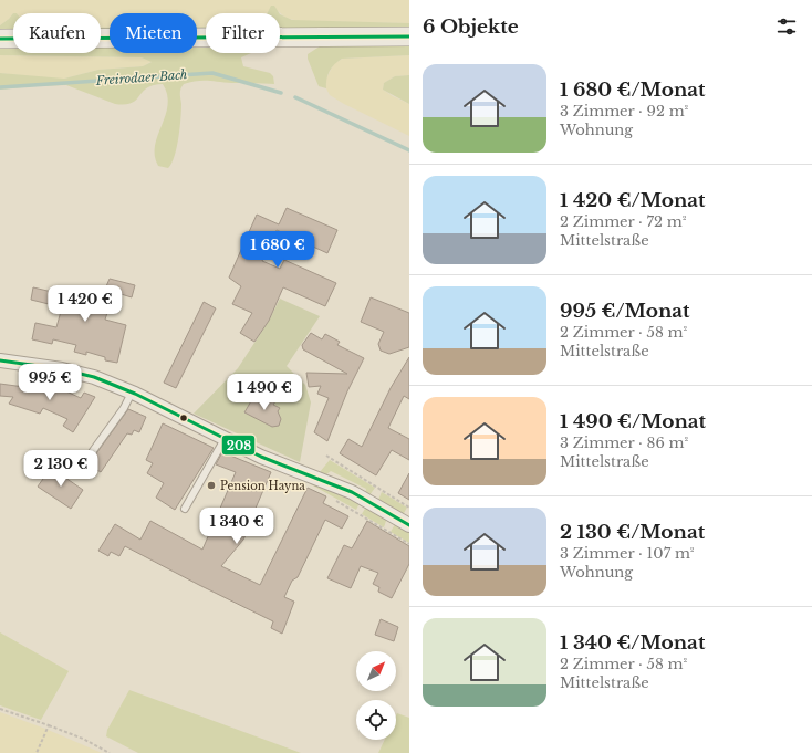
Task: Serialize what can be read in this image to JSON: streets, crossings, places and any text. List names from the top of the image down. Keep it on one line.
{"water":["Freirodaer Bach"],"places":["Pension Hayna"],"lines":["transit line 208"],"north":"top right","page":{"heading":"6 Objekte","chip":["Kaufen","Mieten","Filter"],"list":[{"name":"1 680 €/Monat","note":"3 Zimmer · 92 m² · Wohnung"},{"name":"1 420 €/Monat","note":"2 Zimmer · 72 m² · Mittelstraße"},{"name":"995 €/Monat","note":"2 Zimmer · 58 m² · Mittelstraße"},{"name":"1 490 €/Monat","note":"3 Zimmer · 86 m² · Mittelstraße"},{"name":"2 130 €/Monat","note":"3 Zimmer · 107 m² · Wohnung"},{"name":"1 340 €/Monat","note":"2 Zimmer · 58 m² · Mittelstraße"}],"price":["1 680 €","1 420 €","995 €","1 490 €","2 130 €","1 340 €"]}}
